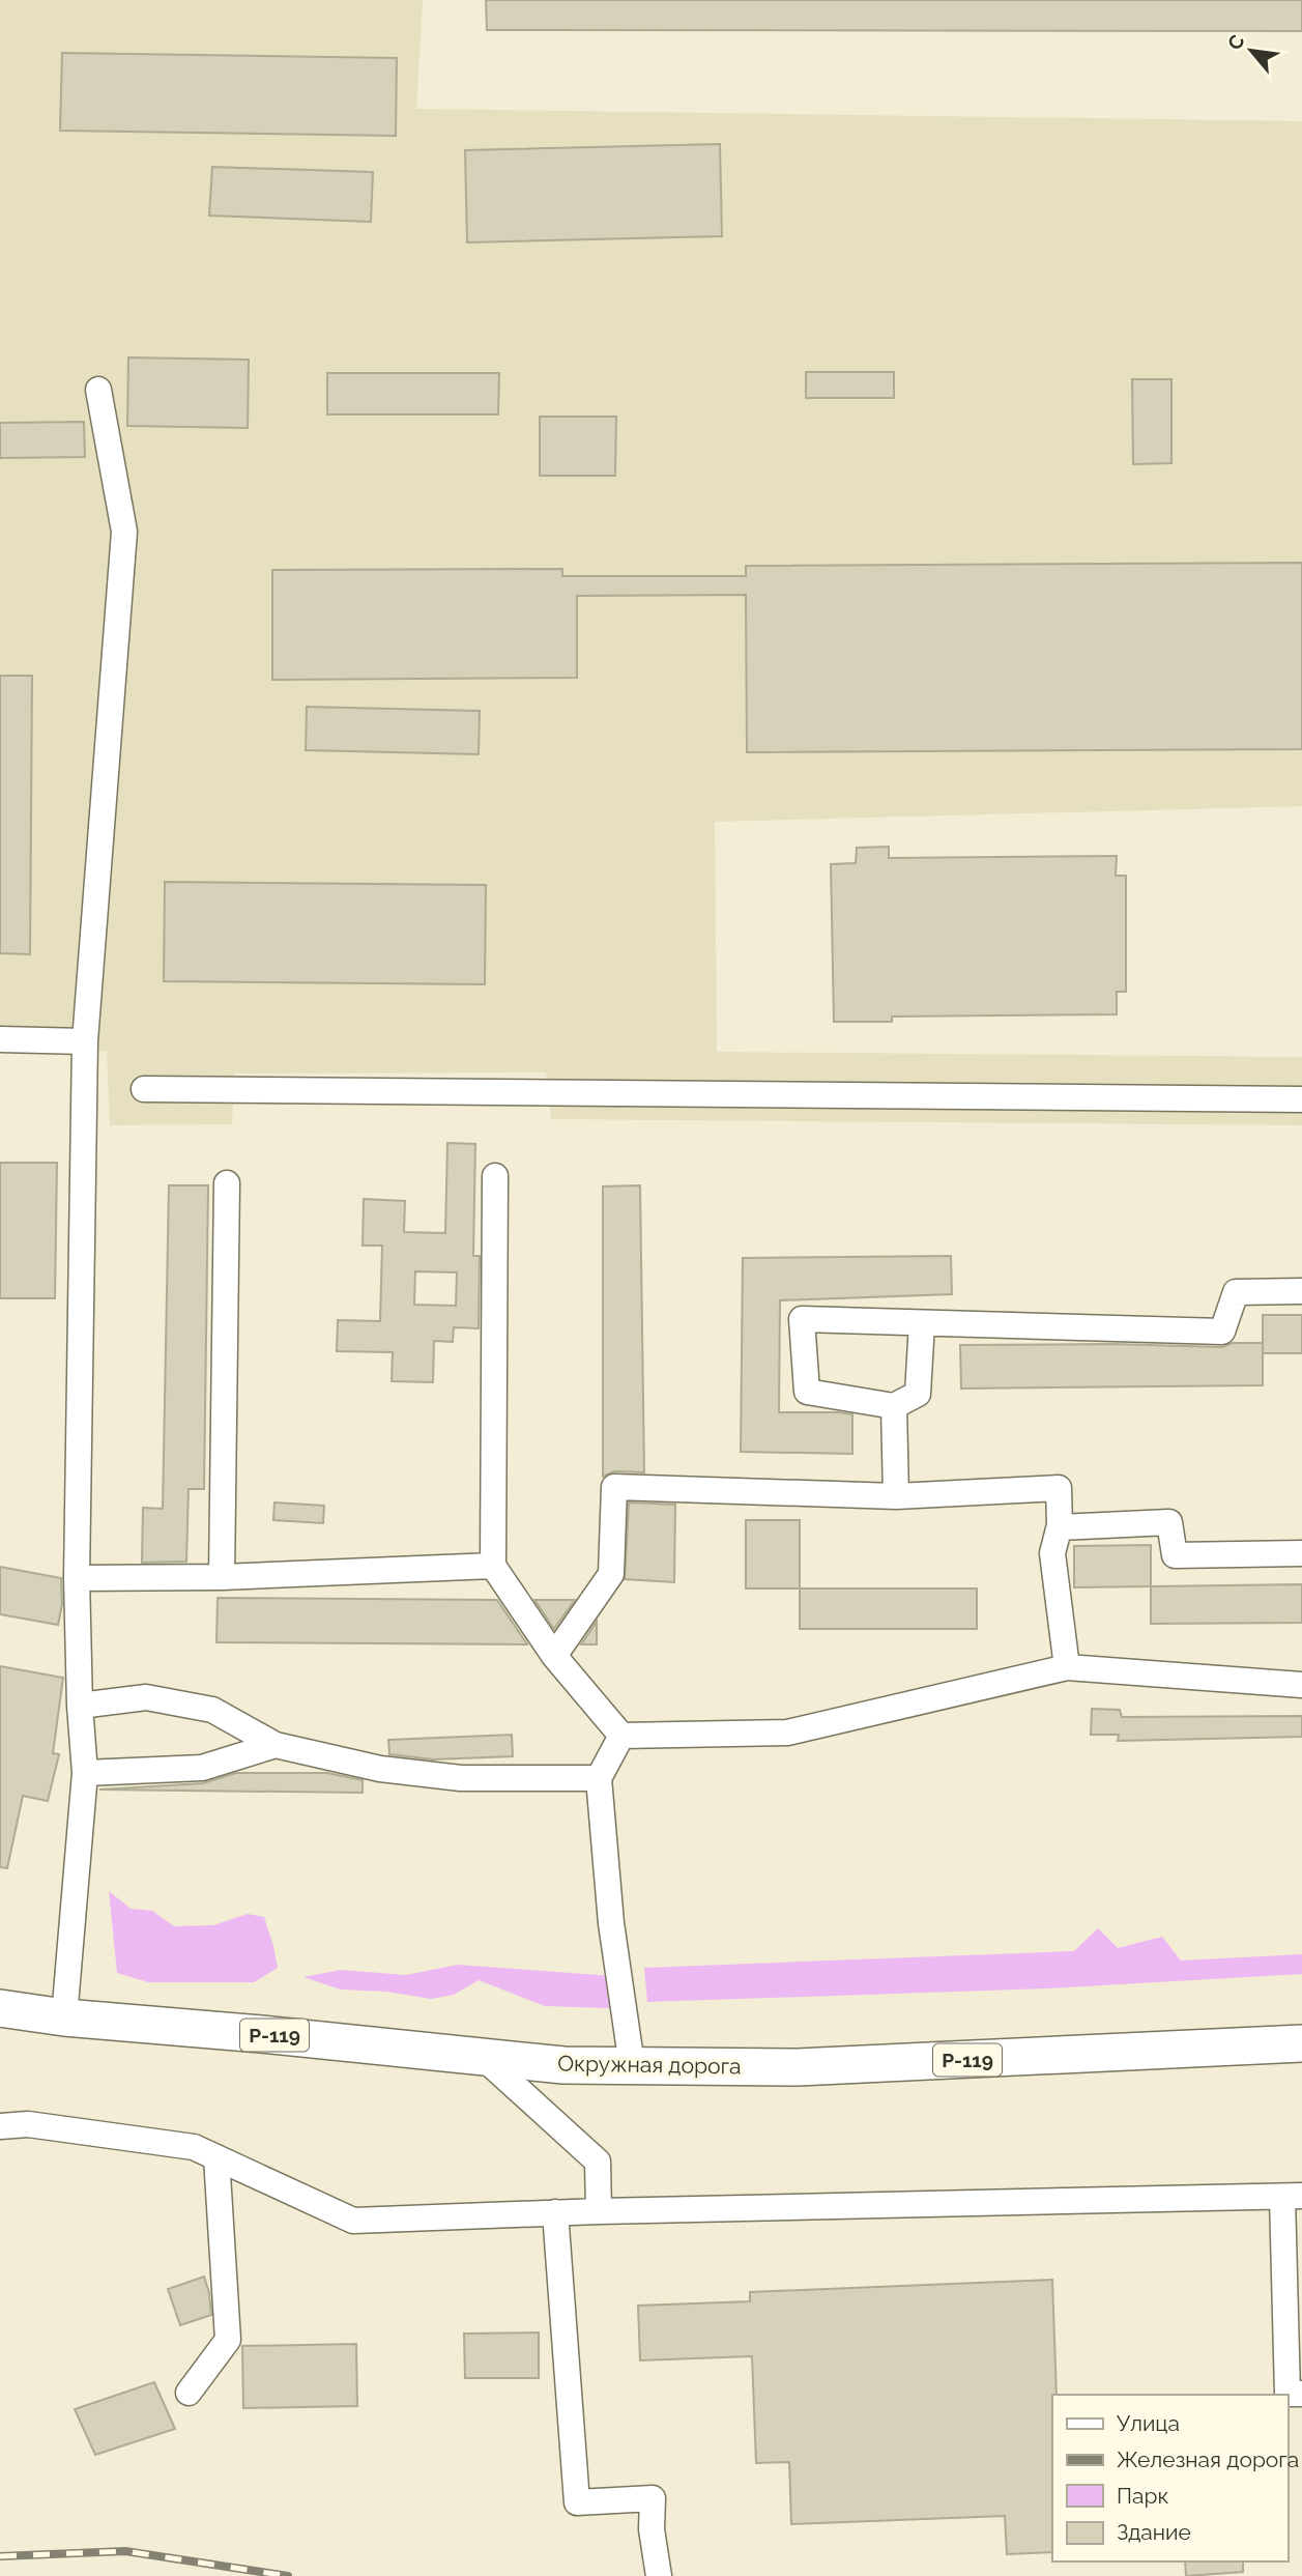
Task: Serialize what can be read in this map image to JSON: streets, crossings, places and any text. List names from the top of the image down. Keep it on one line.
{"streets":{"highway":["Р-119","Окружная дорога"]},"legend":["Улица","Железная дорога","Парк","Здание"],"north":"top left"}
